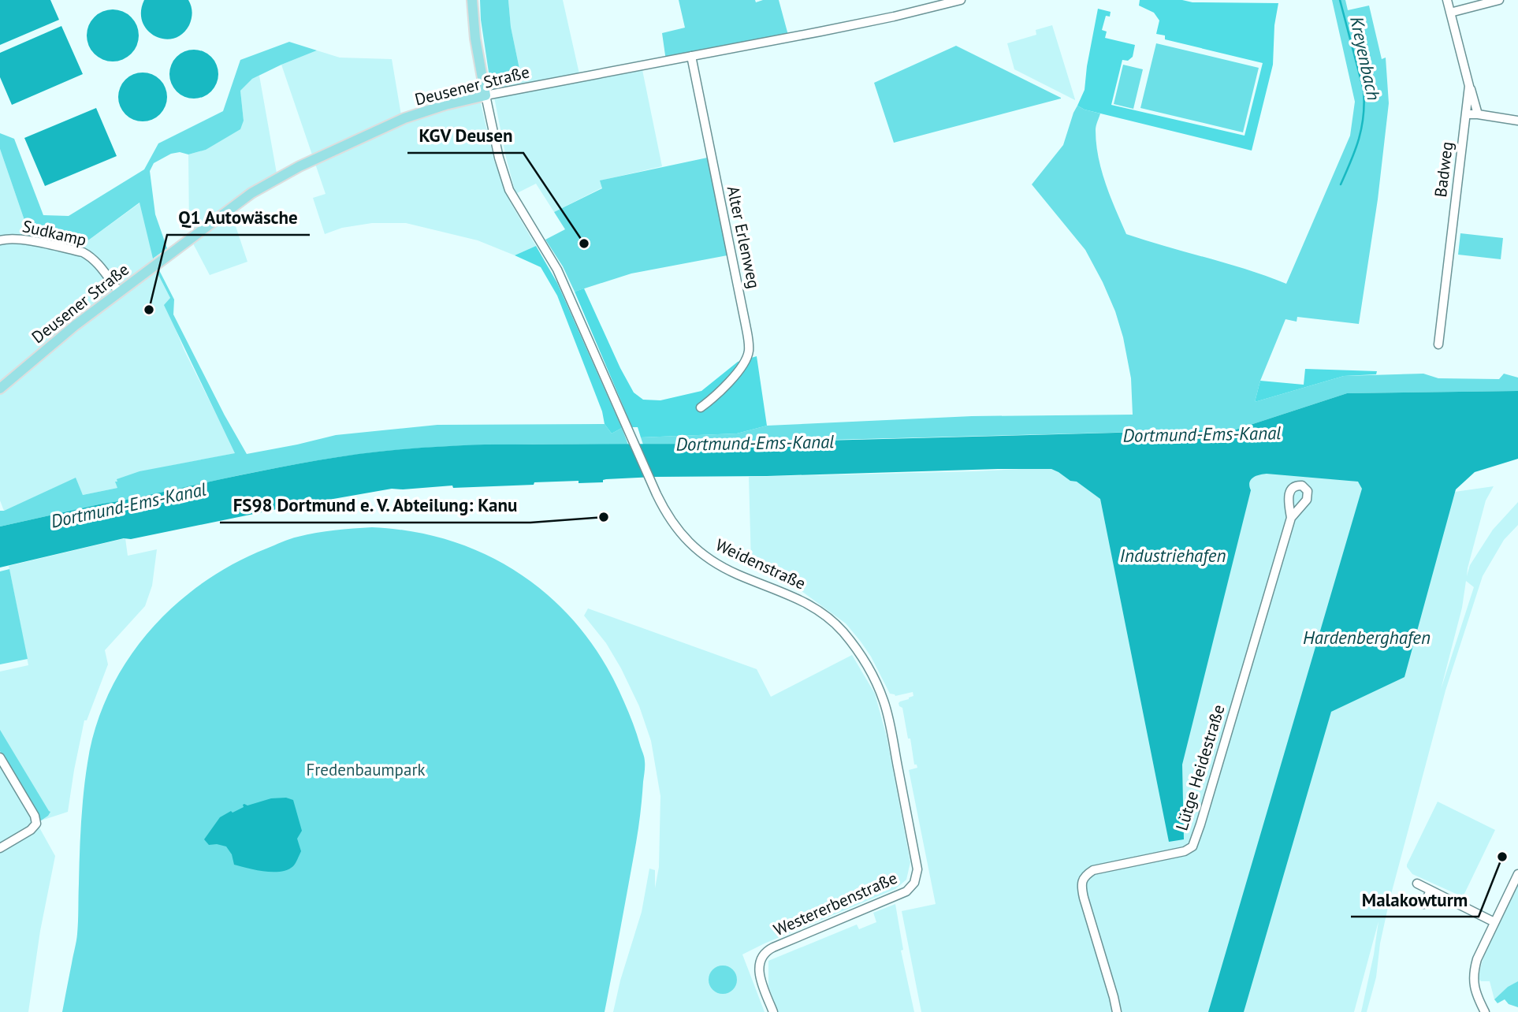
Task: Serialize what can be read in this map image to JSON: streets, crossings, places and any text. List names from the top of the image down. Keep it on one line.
{"streets":{"main road":["Deusener Straße"],"street":["Badweg","Sudkamp","Alter Erlenweg","Weidenstraße","Lütge Heidestraße","Westererbenstraße"]},"crossings":[["Deusener Straße","Sudkamp"],["Deusener Straße","Alter Erlenweg"],["Deusener Straße","Weidenstraße"],["Weidenstraße","Westererbenstraße"]],"water":["Kreyenbach","Dortmund-Ems-Kanal","Industriehafen","Hardenberghafen"],"parks":["Fredenbaumpark"],"places":["KGV Deusen","Q1 Autowäsche","FS98 Dortmund e. V. Abteilung: Kanu","Malakowturm"]}
